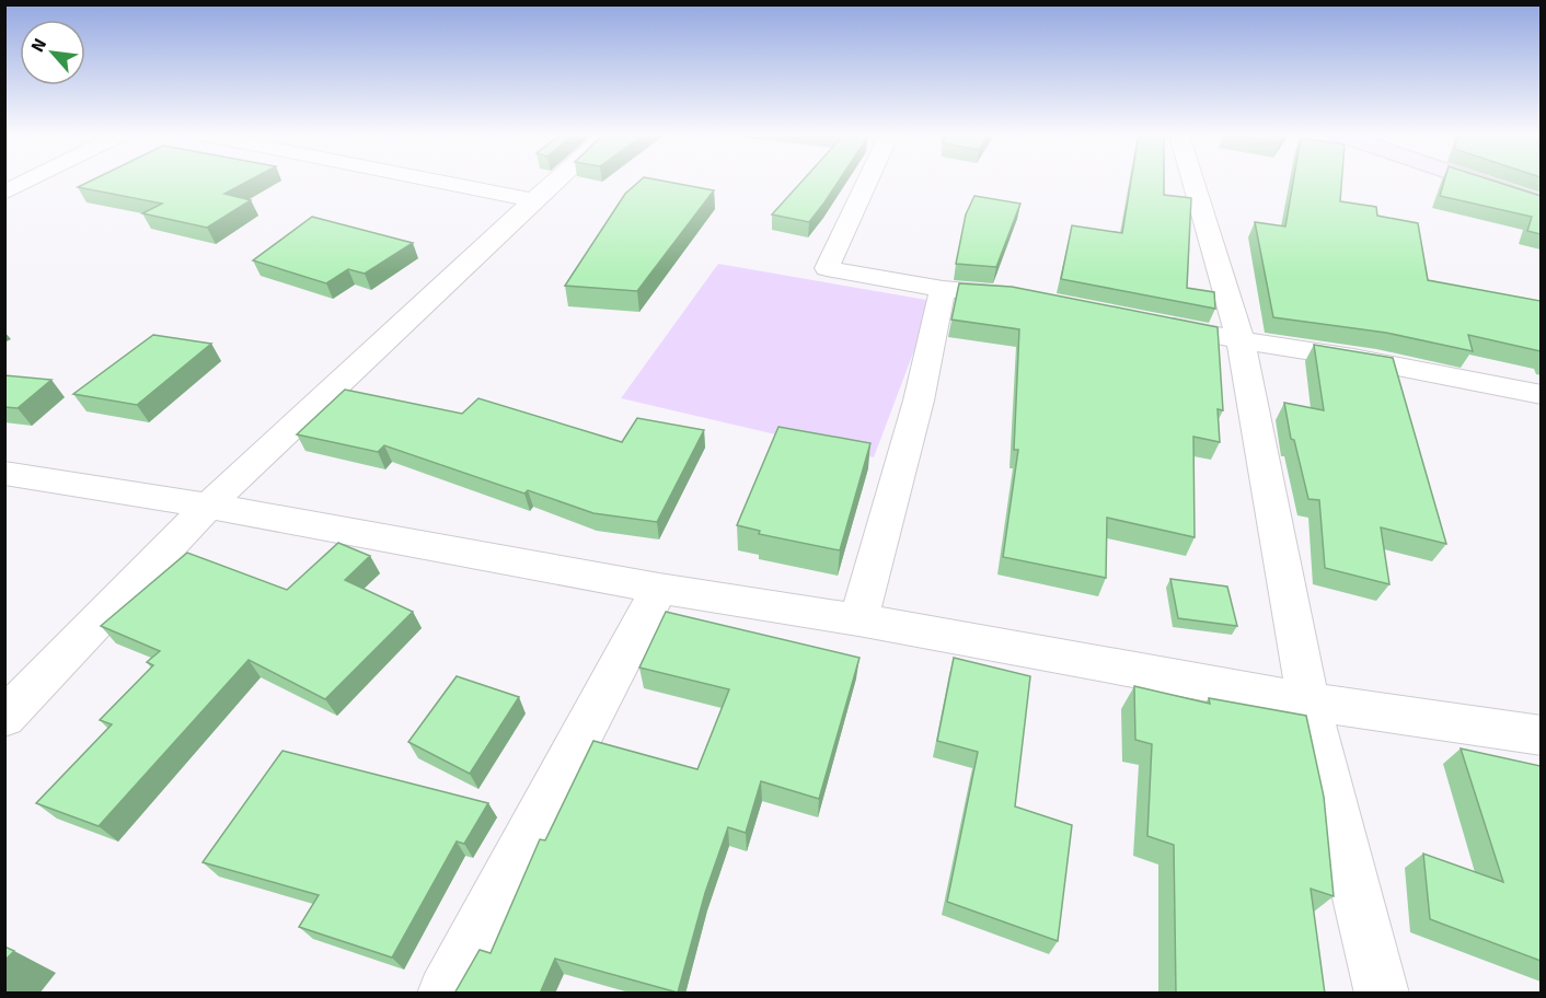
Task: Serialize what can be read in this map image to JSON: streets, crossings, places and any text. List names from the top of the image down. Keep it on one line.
{"north":"top left"}
